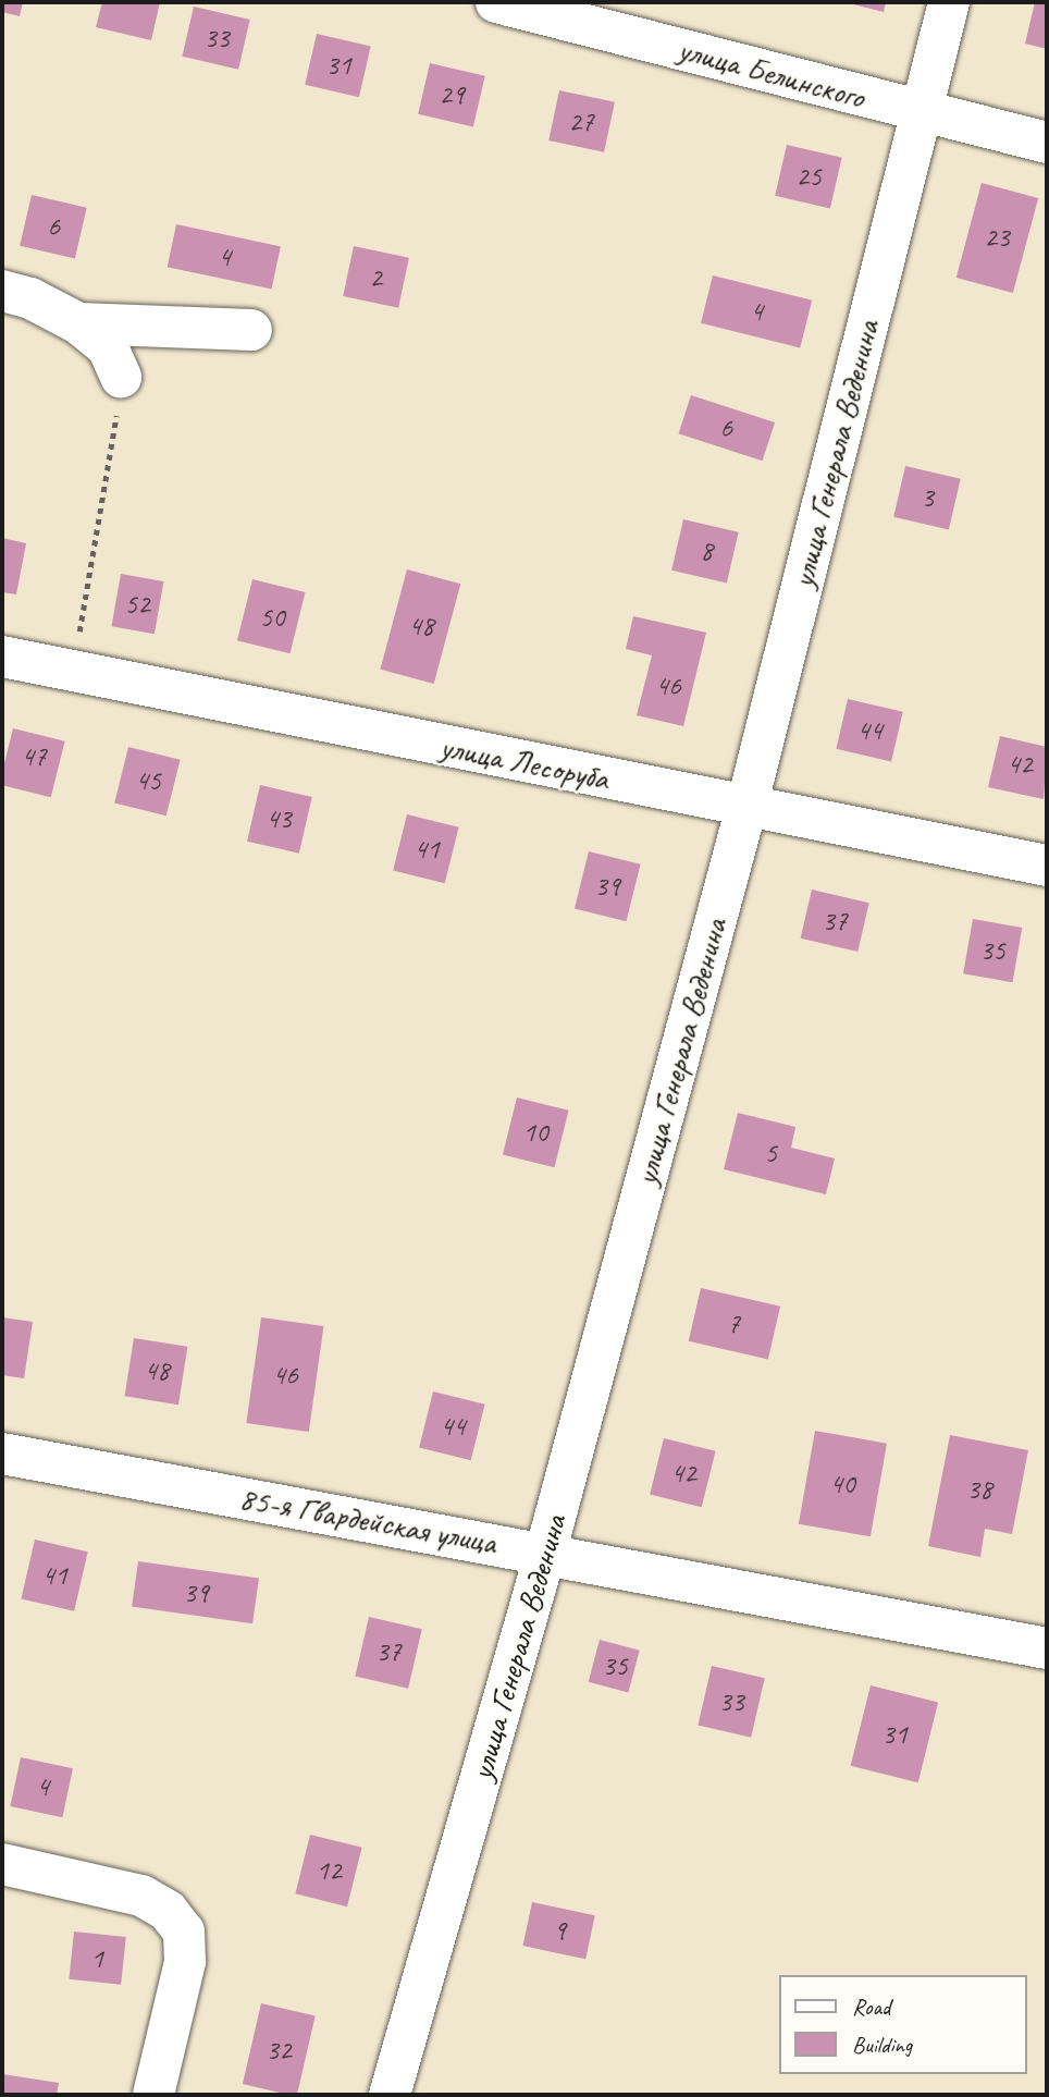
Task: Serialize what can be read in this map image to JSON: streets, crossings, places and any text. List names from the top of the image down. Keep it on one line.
{"streets":{"street":["улица Белинского","улица Генерала Веденина","улица Лесоруба","85-я Гвардейская улица"]},"crossings":[["улица Белинского","улица Генерала Веденина"],["улица Генерала Веденина","улица Лесоруба"],["улица Генерала Веденина","85-я Гвардейская улица"]],"house_numbers":["33","31","29","27","25","6","23","4","2","4","6","3","8","52","50","48","46","44","47","42","45","43","41","39","37","35","10","5","7","48","46","44","42","40","38","41","39","37","35","33","31","4","12","9","1","32"],"legend":["Road","Building"]}
